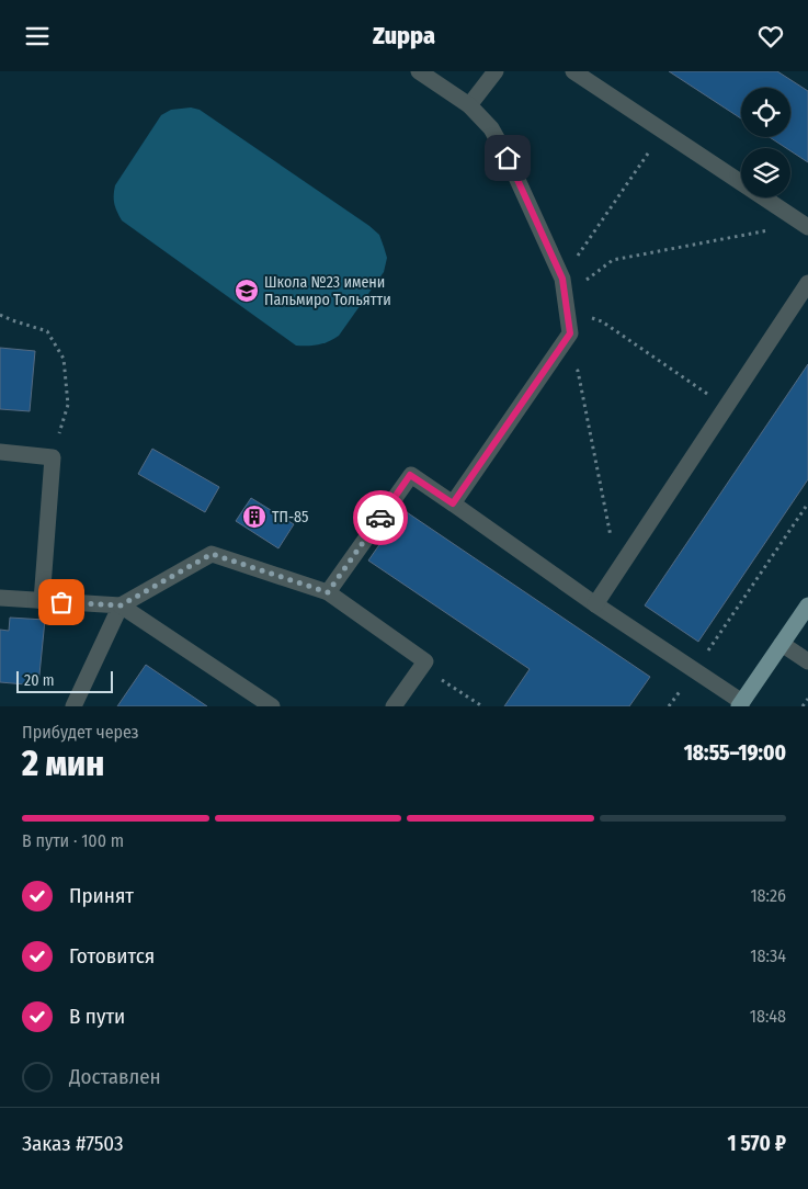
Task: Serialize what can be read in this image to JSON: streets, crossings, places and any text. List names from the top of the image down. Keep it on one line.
{"places":{"school or university":["Школа №23 имени Пальмиро Тольятти"],"building":["ТП-85"]},"scale_bar":"20 m","page":{"header":"Zuppa","scale":"20 m","heading":["2 мин","Прибудет через","18:55–19:00"],"panel":["Заказ #7503","1 570 ₽"],"bar":"В пути · 100 m","list":[["Принят","18:26"],["Готовится","18:34"],["В пути","18:48"],"Доставлен"]}}
